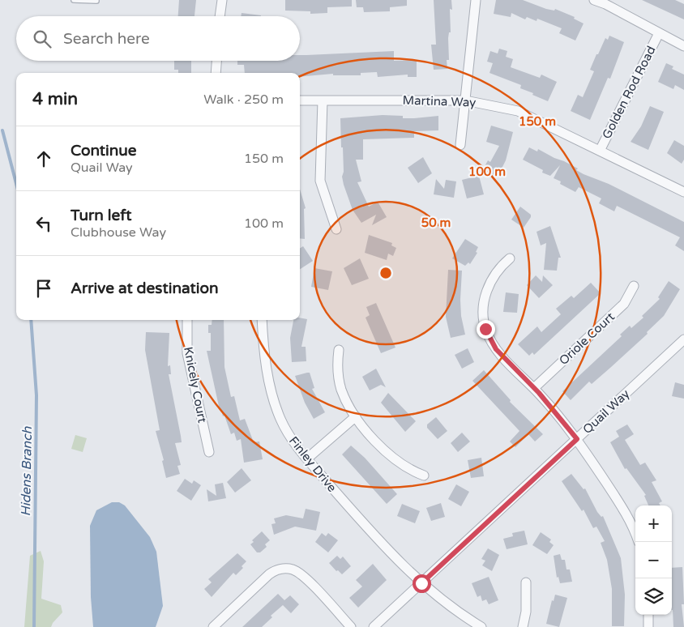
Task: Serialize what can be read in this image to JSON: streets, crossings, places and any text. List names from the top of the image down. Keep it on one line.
{"streets":{"street":["Golden Rod Road","Martina Way","Oriole Court","Knicely Court","Quail Way","Finley Drive"]},"crossings":[["Golden Rod Road","Martina Way"],["Quail Way","Finley Drive"]],"water":["Hidens Branch"],"page":{"search":"Search here","heading":["4 min","Walk · 250 m"],"list":[["Continue","Quail Way","150 m"],["Turn left","Clubhouse Way","100 m"],"Arrive at destination"],"map_buttons":["+","−"]},"rings":["150 m","100 m","50 m"]}
